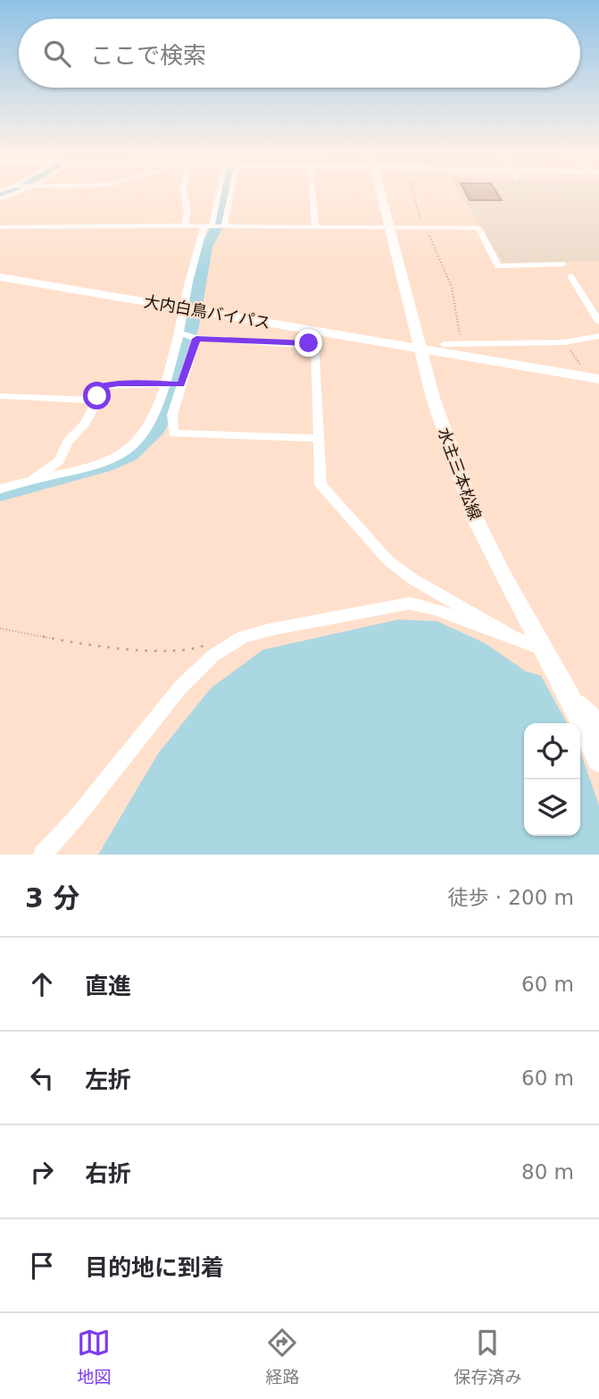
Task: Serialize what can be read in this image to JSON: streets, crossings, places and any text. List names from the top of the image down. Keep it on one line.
{"streets":{"highway":["大内白鳥バイパス"],"main road":["水主三本松線"]},"crossings":[["大内白鳥バイパス","水主三本松線"]],"page":{"search":"ここで検索","heading":["3 分","徒歩 · 200 m"],"list":[["直進","60 m"],["左折","60 m"],["右折","80 m"],"目的地に到着"],"nav":["地図","経路","保存済み"]}}
